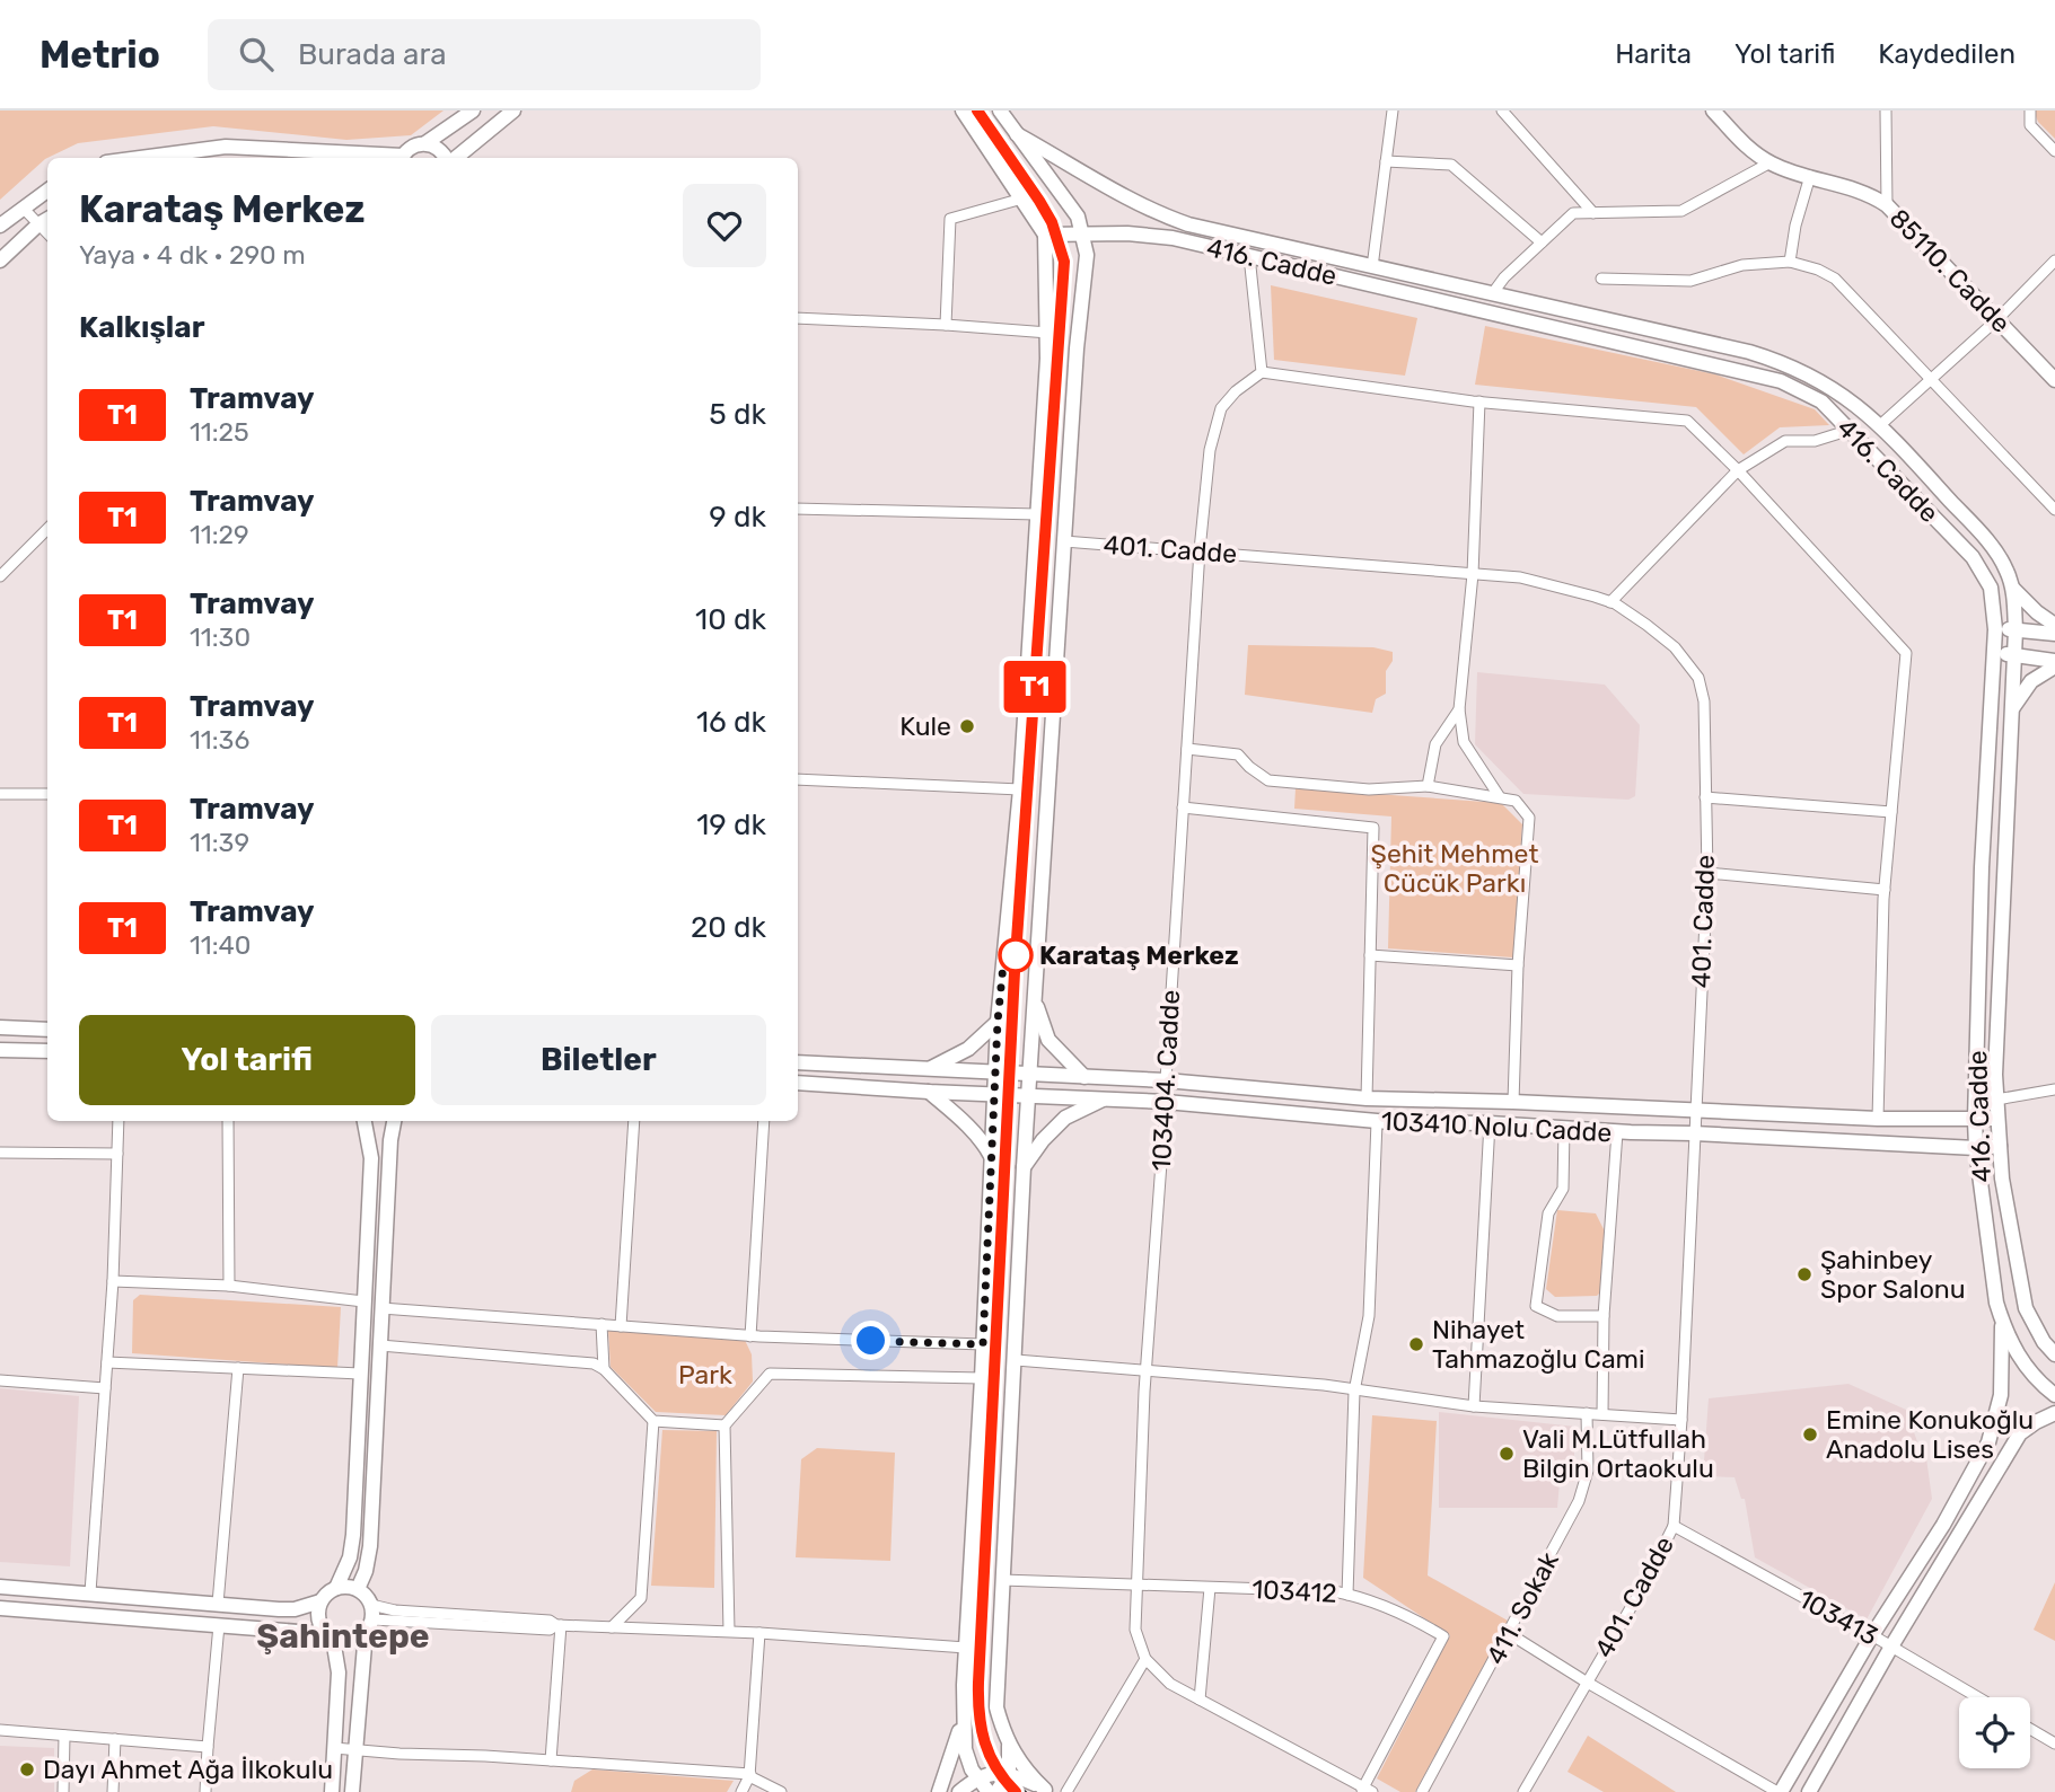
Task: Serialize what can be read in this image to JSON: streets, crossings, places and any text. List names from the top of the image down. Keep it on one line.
{"streets":{"main road":["416. Cadde","85110. Cadde","103410 Nolu Cadde"],"street":["401. Cadde","103404. Cadde","103412","411. Sokak","103413"]},"crossings":[["416. Cadde","103410 Nolu Cadde"],["416. Cadde","103413"],["401. Cadde","103404. Cadde"],["401. Cadde","103410 Nolu Cadde"],["401. Cadde","103413"],["103404. Cadde","103410 Nolu Cadde"],["103404. Cadde","103412"]],"districts":["Şahintepe"],"parks":["Şehit Mehmet Cücük Parkı","Park"],"places":["Kule","Karataş Merkez","Şahinbey Spor Salonu","Nihayet Tahmazoğlu Cami","Emine Konukoğlu Anadolu Lises","Vali M.Lütfullah Bilgin Ortaokulu","Dayı Ahmet Ağa İlkokulu"],"lines":["tram line T1"],"page":{"header":"Metrio","search":"Burada ara","nav":["Harita","Yol tarifi","Kaydedilen"],"on_map":"T1","heading":[["Karataş Merkez","Yaya · 4 dk · 290 m"],"Kalkışlar"],"list":[{"mark":"T1","name":"Tramvay","note":"11:25","value":"5 dk"},{"mark":"T1","name":"Tramvay","note":"11:29","value":"9 dk"},{"mark":"T1","name":"Tramvay","note":"11:30","value":"10 dk"},{"mark":"T1","name":"Tramvay","note":"11:36","value":"16 dk"},{"mark":"T1","name":"Tramvay","note":"11:39","value":"19 dk"},{"mark":"T1","name":"Tramvay","note":"11:40","value":"20 dk"}],"buttons":["Yol tarifi","Biletler"]}}
